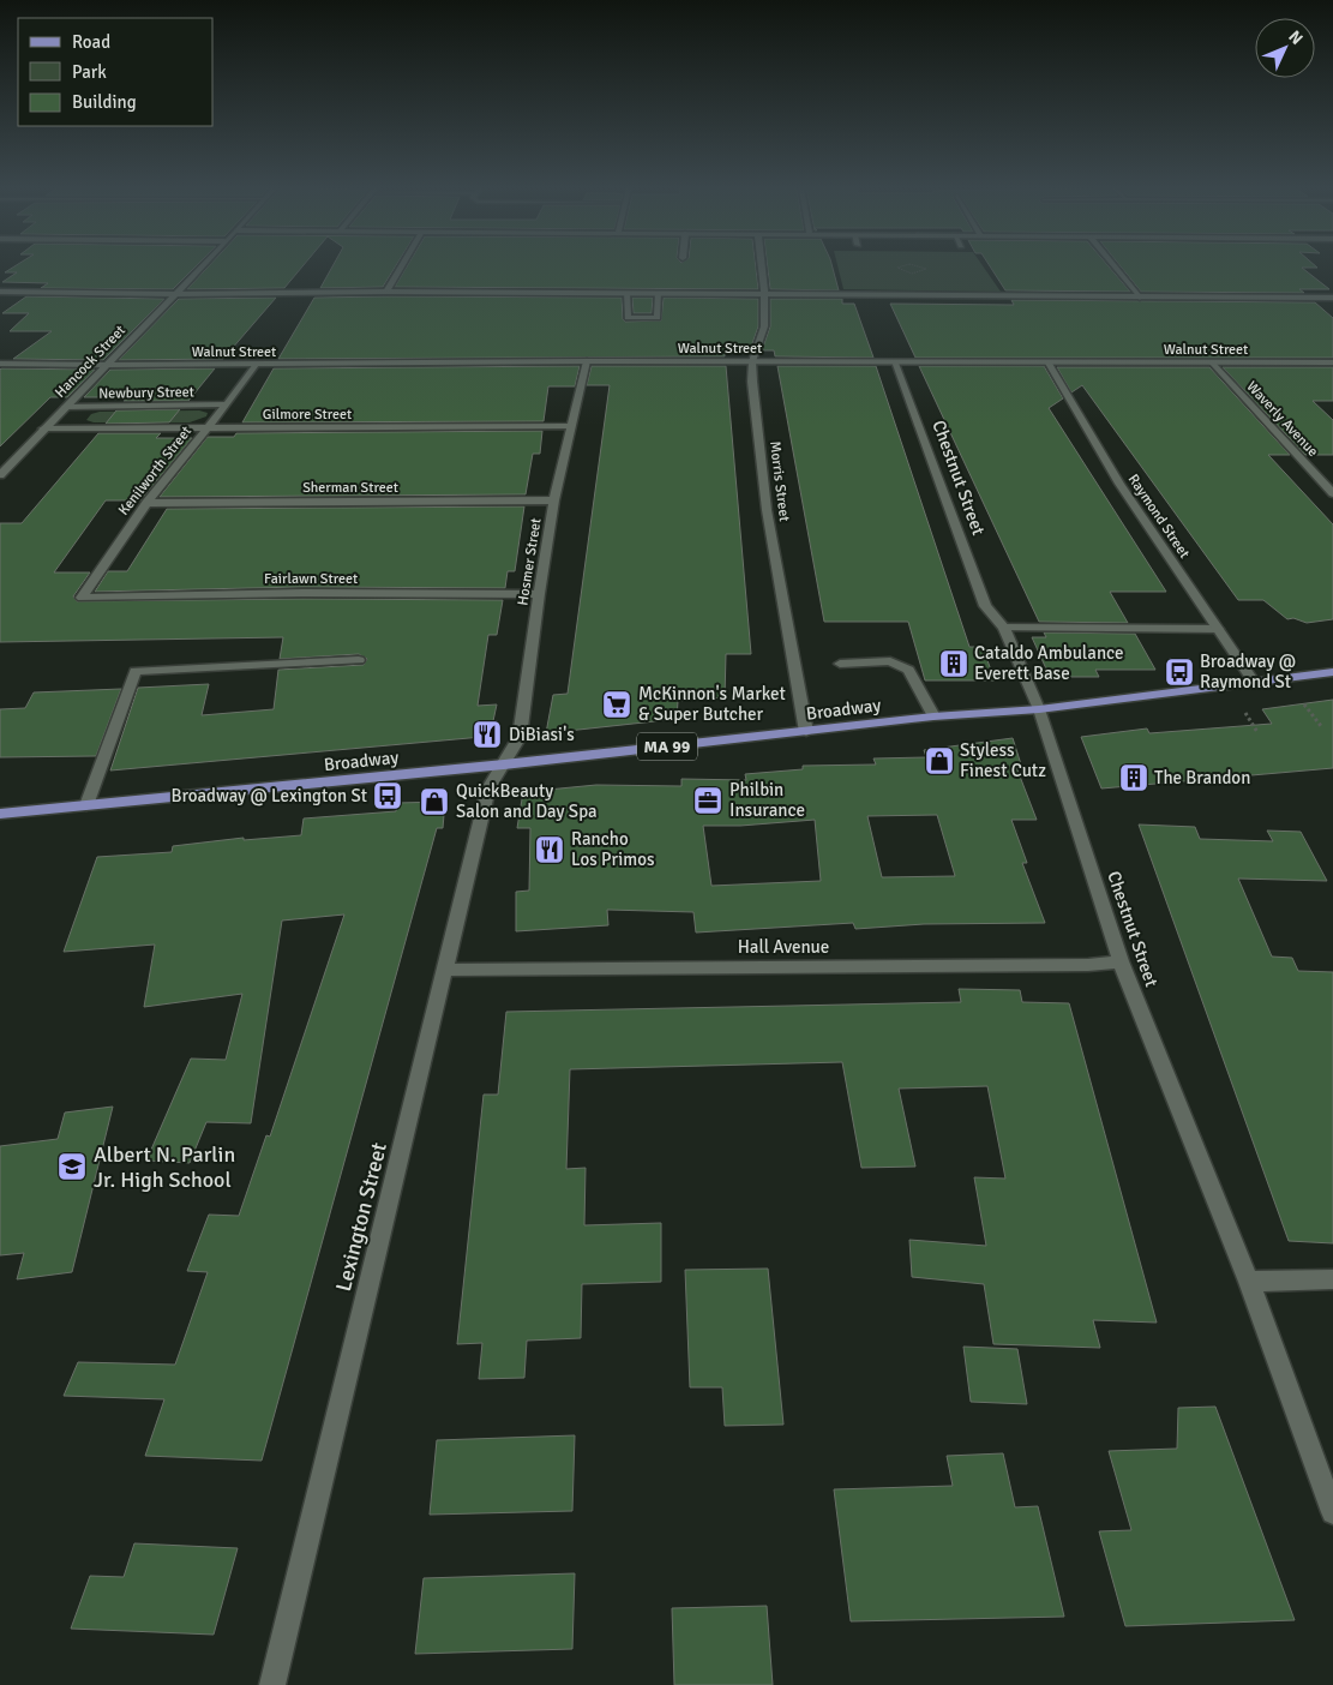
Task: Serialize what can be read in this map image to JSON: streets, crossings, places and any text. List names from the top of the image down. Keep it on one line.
{"streets":{"main road":["Broadway","MA 99"],"street":["Walnut Street","Hancock Street","Newbury Street","Gilmore Street","Waverly Avenue","Kenilworth Street","Chestnut Street","Morris Street","Sherman Street","Raymond Street","Hosmer Street","Fairlawn Street","Hall Avenue","Lexington Street"]},"crossings":[["Walnut Street","Hancock Street"],["Walnut Street","Waverly Avenue"],["Walnut Street","Kenilworth Street"],["Walnut Street","Chestnut Street"],["Walnut Street","Morris Street"],["Walnut Street","Raymond Street"],["Walnut Street","Hosmer Street"],["Hancock Street","Newbury Street"],["Hancock Street","Gilmore Street"],["Newbury Street","Kenilworth Street"],["Gilmore Street","Kenilworth Street"],["Gilmore Street","Hosmer Street"],["Kenilworth Street","Sherman Street"],["Kenilworth Street","Fairlawn Street"],["Chestnut Street","Broadway"],["Chestnut Street","Hall Avenue"],["Morris Street","Broadway"],["Sherman Street","Hosmer Street"],["Raymond Street","Broadway"],["Hosmer Street","Fairlawn Street"],["Hosmer Street","Broadway"],["Hosmer Street","Lexington Street"],["Broadway","Lexington Street"],["Hall Avenue","Lexington Street"]],"places":{"building":["Cataldo Ambulance Everett Base","The Brandon"],"bus stop":["Broadway @ Raymond St","Broadway @ Lexington St"],"supermarket":["McKinnon's Market & Super Butcher"],"restaurant":["DiBiasi's","Rancho Los Primos"],"shop":["Styless Finest Cutz","QuickBeauty Salon and Day Spa"],"office":["Philbin Insurance"],"school or university":["Albert N. Parlin Jr. High School"]},"legend":["Road","Park","Building"],"north":"top right"}
